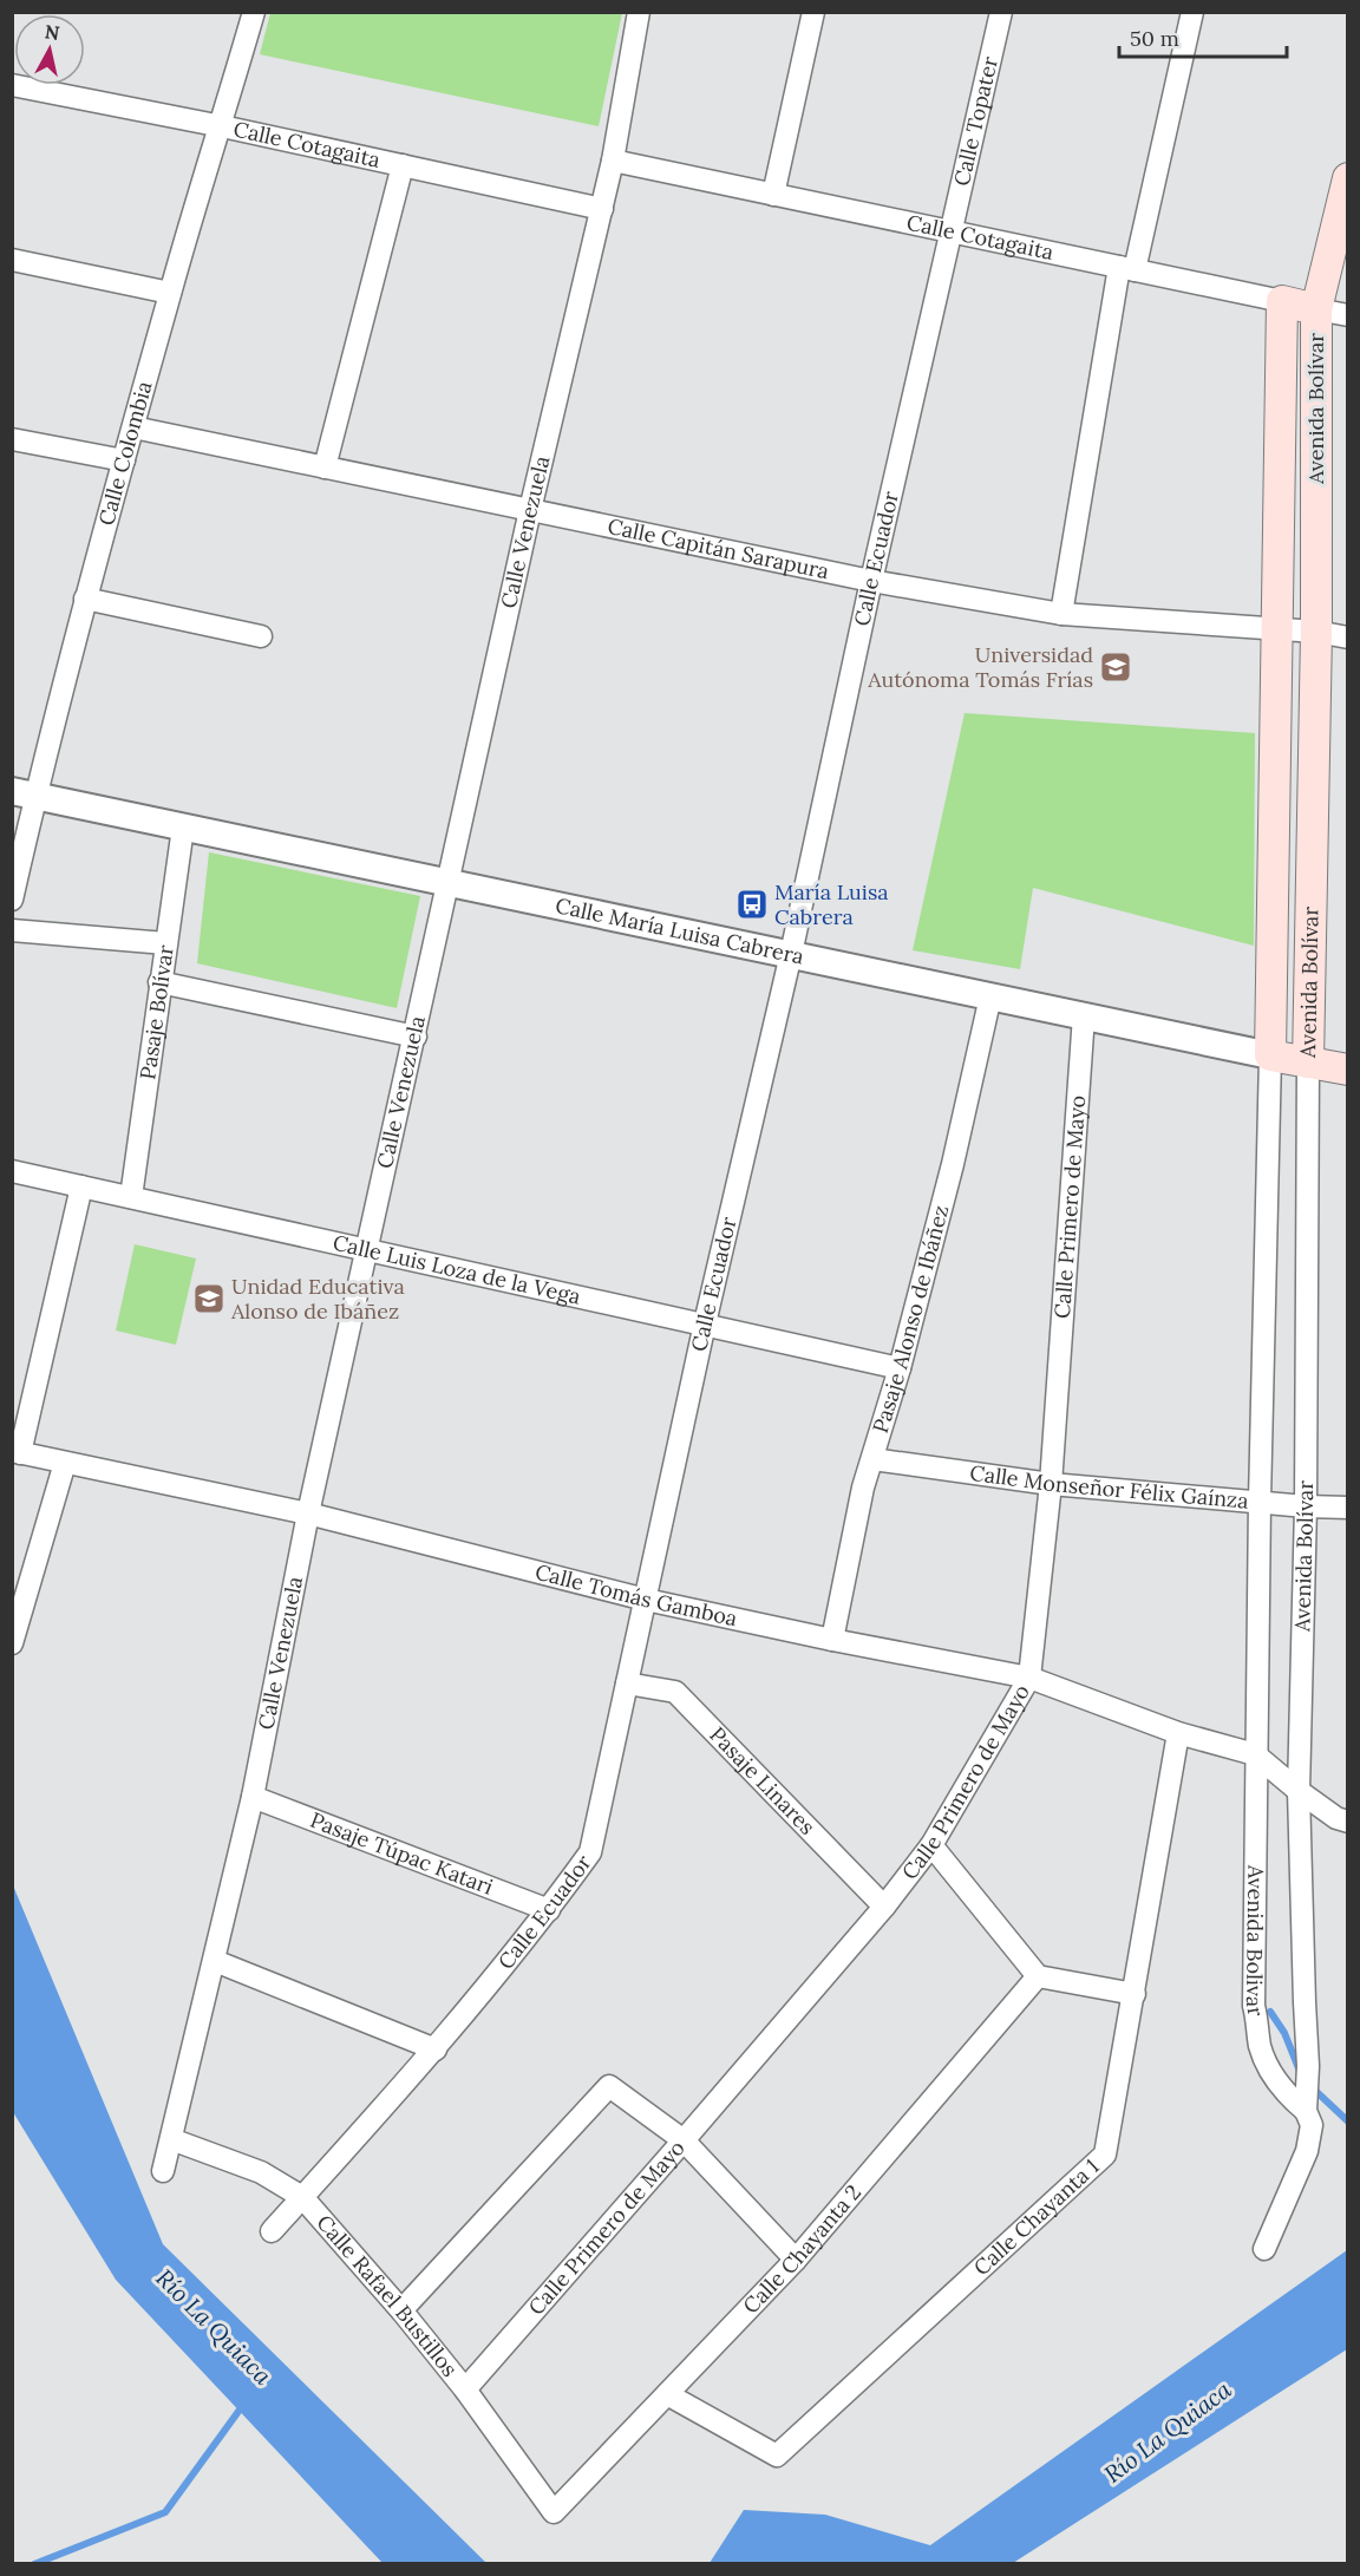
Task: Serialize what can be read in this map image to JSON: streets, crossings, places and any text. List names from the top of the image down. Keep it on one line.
{"streets":{"main road":["Calle Cotagaita","Avenida Bolívar","Calle María Luisa Cabrera"],"street":["Calle Topater","Calle Colombia","Calle Venezuela","Calle Capitán Sarapura","Calle Ecuador","Pasaje Bolívar","Calle Primero de Mayo","Calle Luis Loza de la Vega","Pasaje Alonso de Ibáñez","Calle Monseñor Félix Gaínza","Calle Tomás Gamboa","Pasaje Linares","Pasaje Túpac Katari","Avenida Bolivar","Calle Chayanta 1","Calle Chayanta 2","Calle Rafael Bustillos"]},"crossings":[["Calle Topater","Calle Cotagaita"],["Calle Topater","Calle Ecuador"],["Calle Cotagaita","Avenida Bolívar"],["Calle Cotagaita","Calle Colombia"],["Calle Cotagaita","Calle Venezuela"],["Calle Cotagaita","Calle Ecuador"],["Avenida Bolívar","Calle Capitán Sarapura"],["Avenida Bolívar","Calle María Luisa Cabrera"],["Avenida Bolívar","Calle Monseñor Félix Gaínza"],["Avenida Bolívar","Calle Tomás Gamboa"],["Avenida Bolívar","Avenida Bolivar"],["Calle Colombia","Calle Capitán Sarapura"],["Calle Colombia","Calle María Luisa Cabrera"],["Calle Venezuela","Calle Capitán Sarapura"],["Calle Venezuela","Calle María Luisa Cabrera"],["Calle Venezuela","Calle Luis Loza de la Vega"],["Calle Venezuela","Calle Tomás Gamboa"],["Calle Venezuela","Pasaje Túpac Katari"],["Calle Venezuela","Calle Rafael Bustillos"],["Calle Capitán Sarapura","Calle Ecuador"],["Calle Ecuador","Calle María Luisa Cabrera"],["Calle Ecuador","Calle Luis Loza de la Vega"],["Calle Ecuador","Calle Tomás Gamboa"],["Calle Ecuador","Pasaje Linares"],["Calle Ecuador","Pasaje Túpac Katari"],["Calle Ecuador","Calle Rafael Bustillos"],["Calle María Luisa Cabrera","Pasaje Bolívar"],["Calle María Luisa Cabrera","Calle Primero de Mayo"],["Calle María Luisa Cabrera","Pasaje Alonso de Ibáñez"],["Pasaje Bolívar","Calle Luis Loza de la Vega"],["Calle Primero de Mayo","Calle Monseñor Félix Gaínza"],["Calle Primero de Mayo","Calle Tomás Gamboa"],["Calle Primero de Mayo","Pasaje Linares"],["Calle Primero de Mayo","Calle Rafael Bustillos"],["Calle Luis Loza de la Vega","Pasaje Alonso de Ibáñez"],["Pasaje Alonso de Ibáñez","Calle Monseñor Félix Gaínza"],["Pasaje Alonso de Ibáñez","Calle Tomás Gamboa"],["Calle Tomás Gamboa","Avenida Bolivar"],["Calle Tomás Gamboa","Calle Chayanta 1"],["Calle Chayanta 1","Calle Chayanta 2"],["Calle Chayanta 2","Calle Rafael Bustillos"]],"water":["Río La Quiaca"],"places":{"school or university":["Universidad Autónoma Tomás Frías","Unidad Educativa Alonso de Ibáñez"],"bus stop":["María Luisa Cabrera"]},"scale_bar":"50 m","north":"top"}
